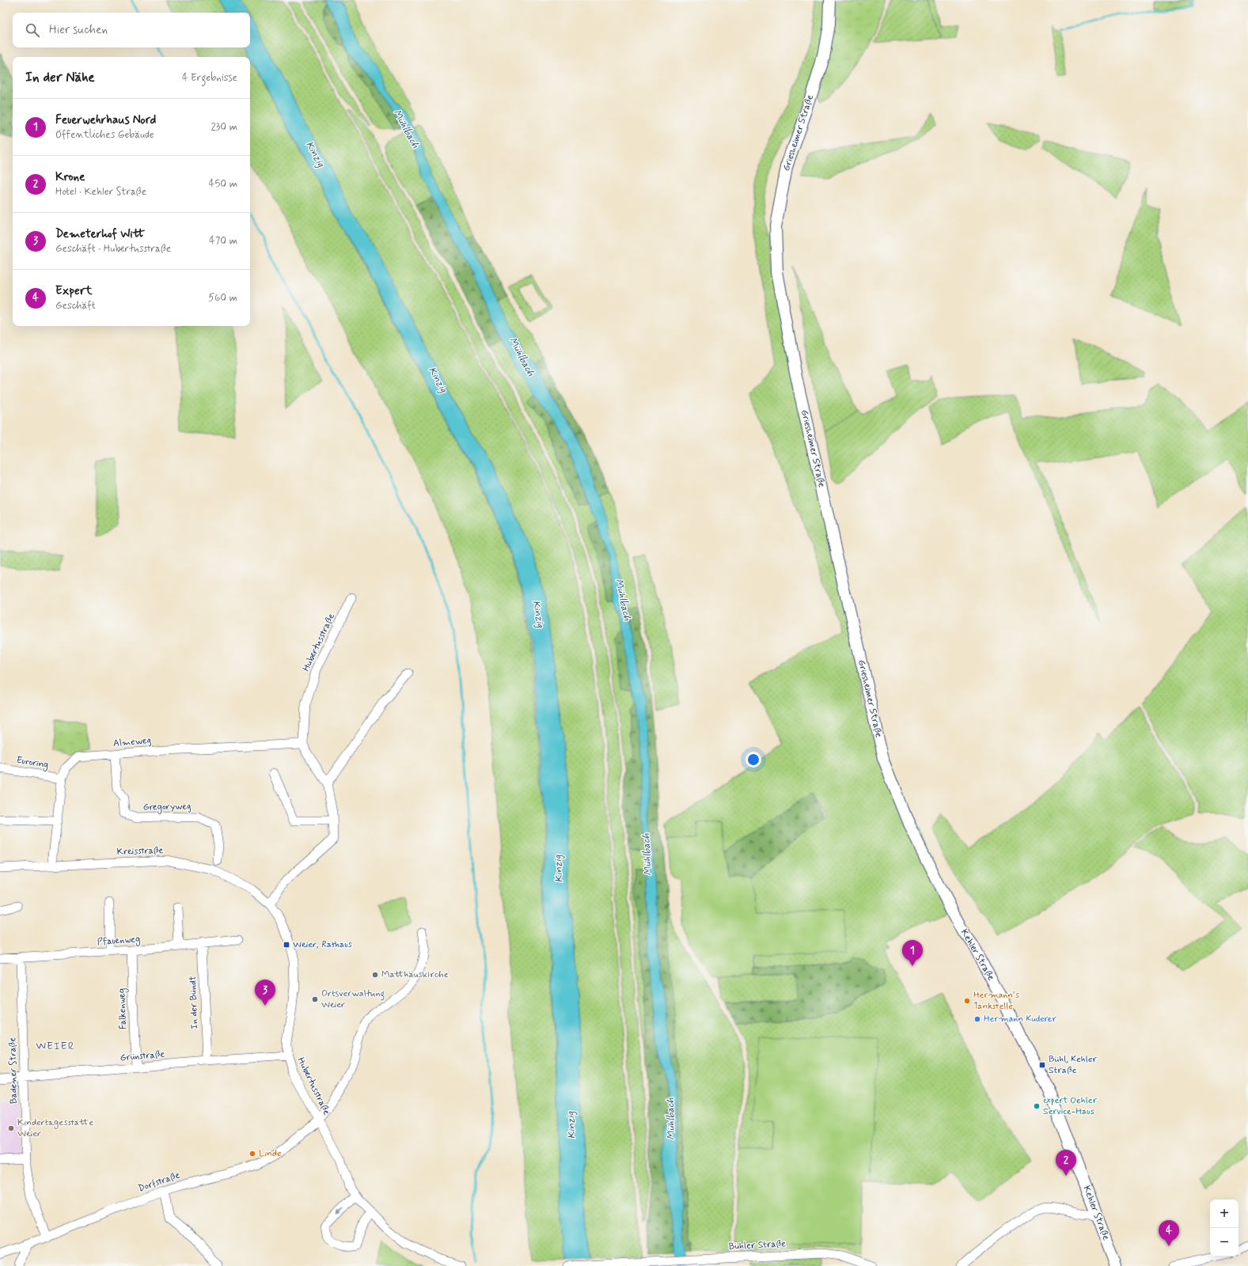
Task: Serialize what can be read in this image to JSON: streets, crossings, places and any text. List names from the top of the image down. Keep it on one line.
{"streets":{"main road":["Griesheimer Straße","Kehler Straße"],"street":["Hubertusstraße","Almeweg","Euroring","Gregoryweg","Kreisstraße","Pfauenweg","In der Bündt","Falkenweg","Grünstraße","Badener Straße","Dorfstraße","Bühler Straße"]},"crossings":[["Griesheimer Straße","Kehler Straße"],["Hubertusstraße","Almeweg"],["Hubertusstraße","Kreisstraße"],["Hubertusstraße","Grünstraße"],["Hubertusstraße","Dorfstraße"],["Almeweg","Euroring"],["Almeweg","Gregoryweg"],["Almeweg","Kreisstraße"],["Pfauenweg","In der Bündt"],["Pfauenweg","Falkenweg"],["Pfauenweg","Badener Straße"],["In der Bündt","Grünstraße"],["Falkenweg","Grünstraße"],["Grünstraße","Badener Straße"],["Badener Straße","Dorfstraße"]],"districts":["WEIER"],"water":["Mühlbach","Kinzig"],"places":{"transit":["Weier, Rathaus","Bühl, Kehler Straße"],"other":["Matthäuskirche","Ortsverwaltung Weier","Hermann's Tankstelle","Hermann Kuderer","expert Oehler Service-Haus","Kindertagesstätte Weier","Linde"]},"page":{"search":"Hier suchen","heading":["In der Nähe","4 Ergebnisse"],"list":[{"mark":"1","name":"Feuerwehrhaus Nord","note":"Öffentliches Gebäude","value":"230 m"},{"mark":"2","name":"Krone","note":"Hotel · Kehler Straße","value":"450 m"},{"mark":"3","name":"Demeterhof Witt","note":"Geschäft · Hubertusstraße","value":"470 m"},{"mark":"4","name":"Expert","note":"Geschäft","value":"560 m"}],"pins":["1","3","2","4"],"map_buttons":["+","−"]}}
